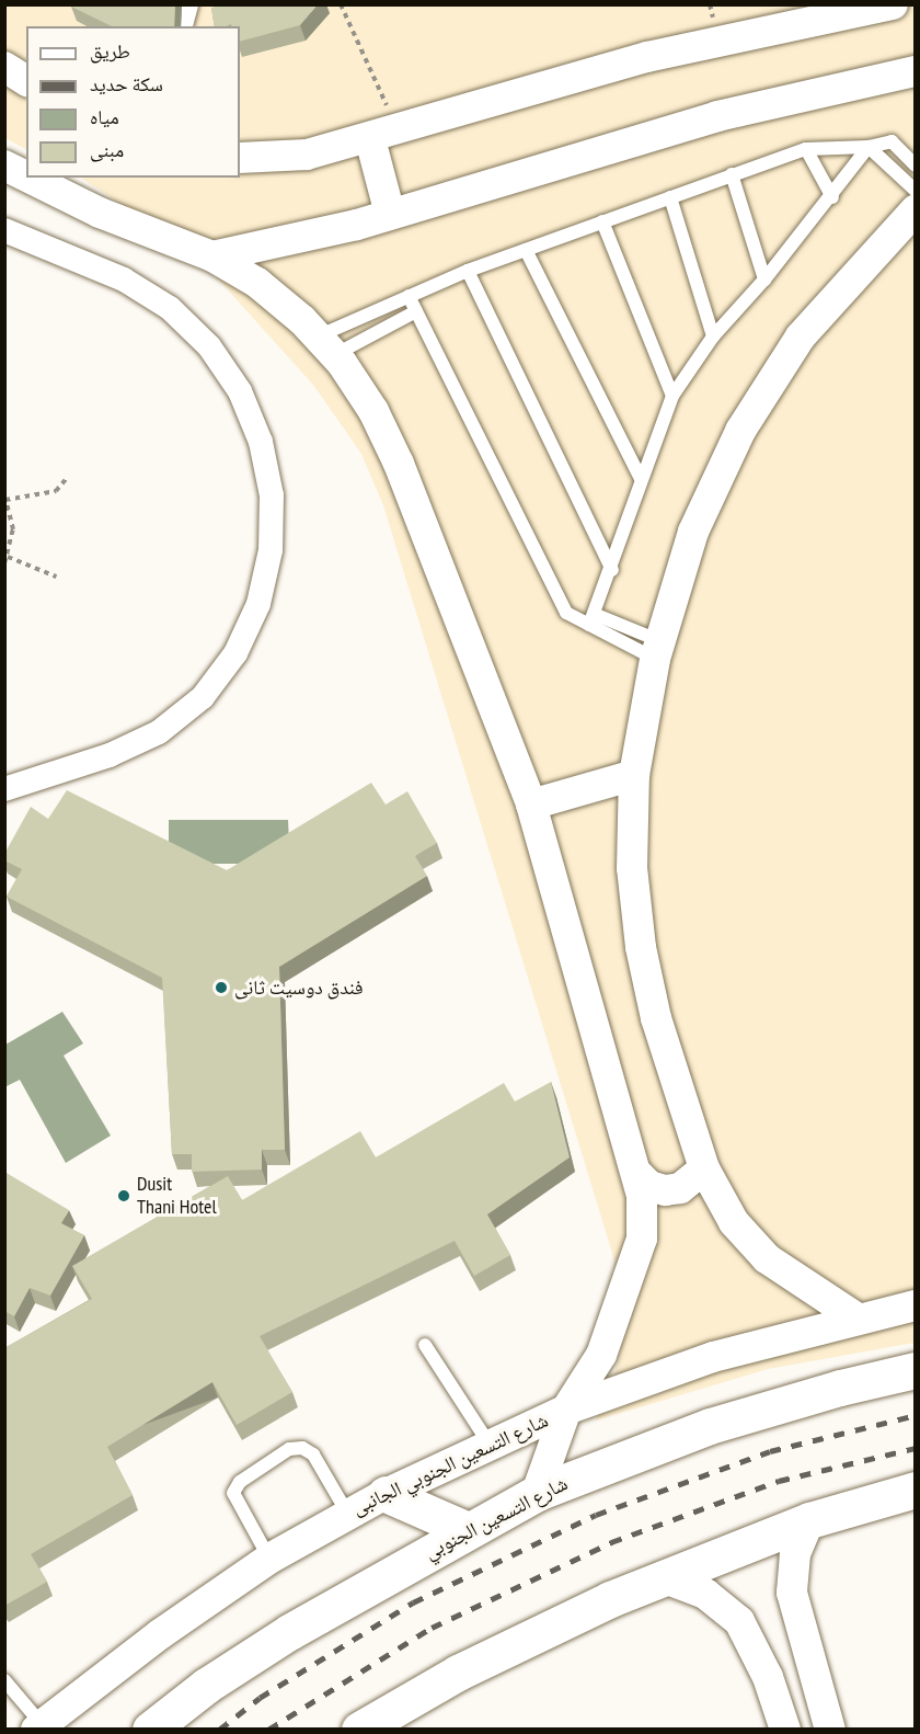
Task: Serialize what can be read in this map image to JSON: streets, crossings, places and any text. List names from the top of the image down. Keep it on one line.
{"streets":{"main road":["شارع التسعين الجنوبي"],"street":["شارع التسعين الجنوبي الجانبى"]},"places":["فندق دوسيت ثانى","Dusit Thani Hotel"],"legend":["طريق","سكة حديد","مياه","مبنى"]}
